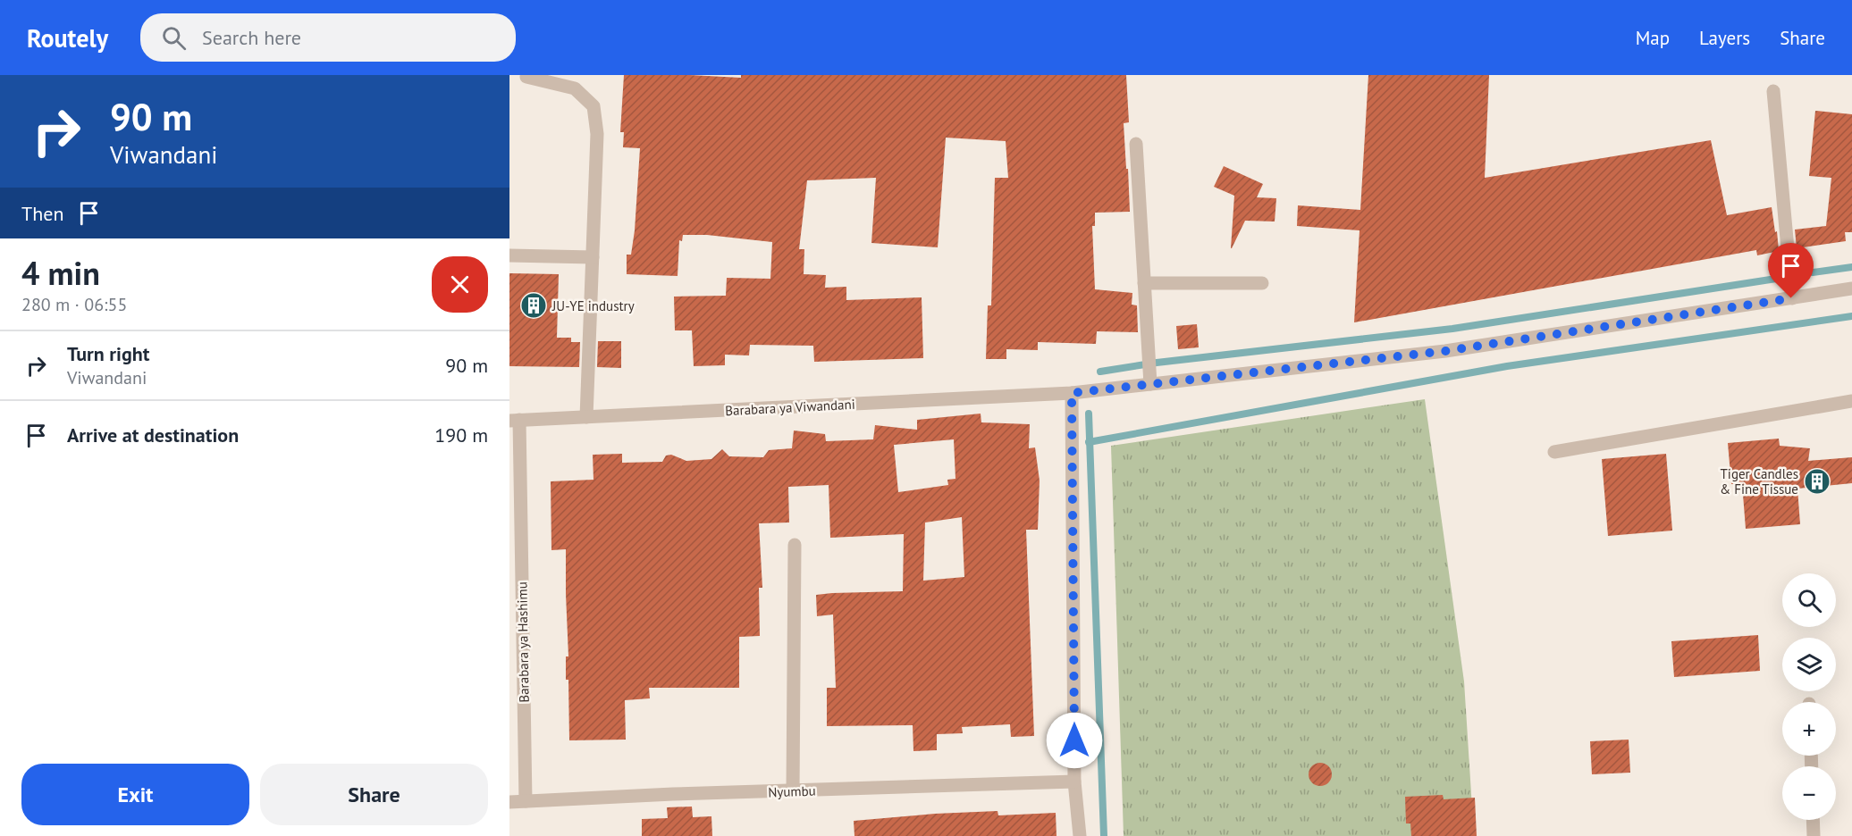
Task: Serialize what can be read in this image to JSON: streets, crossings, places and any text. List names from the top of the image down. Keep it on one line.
{"streets":{"street":["Barabara ya Viwandani","Barabara ya Hashimu","Nyumbu"]},"crossings":[["Barabara ya Viwandani","Barabara ya Hashimu"],["Barabara ya Hashimu","Nyumbu"]],"places":{"building":["JU-YE industry","Tiger Candles & Fine Tissue"]},"page":{"header":"Routely","search":"Search here","nav":["Map","Layers","Share"],"turn":["90 m","Viwandani"],"then":"Then","heading":["4 min","280 m · 06:55"],"list":[{"name":"Turn right","note":"Viwandani","value":"90 m"},{"name":"Arrive at destination","value":"190 m"}],"map_buttons":["+","−"],"buttons":["Exit","Share"]}}
